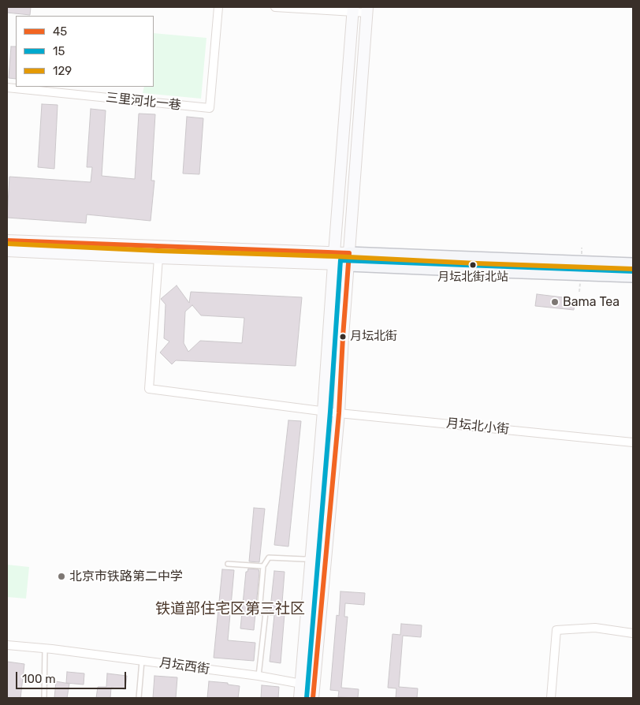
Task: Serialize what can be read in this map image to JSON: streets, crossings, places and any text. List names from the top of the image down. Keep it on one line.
{"streets":{"street":["三里河北一巷","月坛北小街","月坛西街"]},"districts":["铁道部住宅区第三社区"],"places":["月坛北街北站","Bama Tea","月坛北街","北京市铁路第二中学"],"lines":["transit line 45","transit line 129","transit line 15"],"legend":["45","15","129"],"scale_bar":"100 m"}
